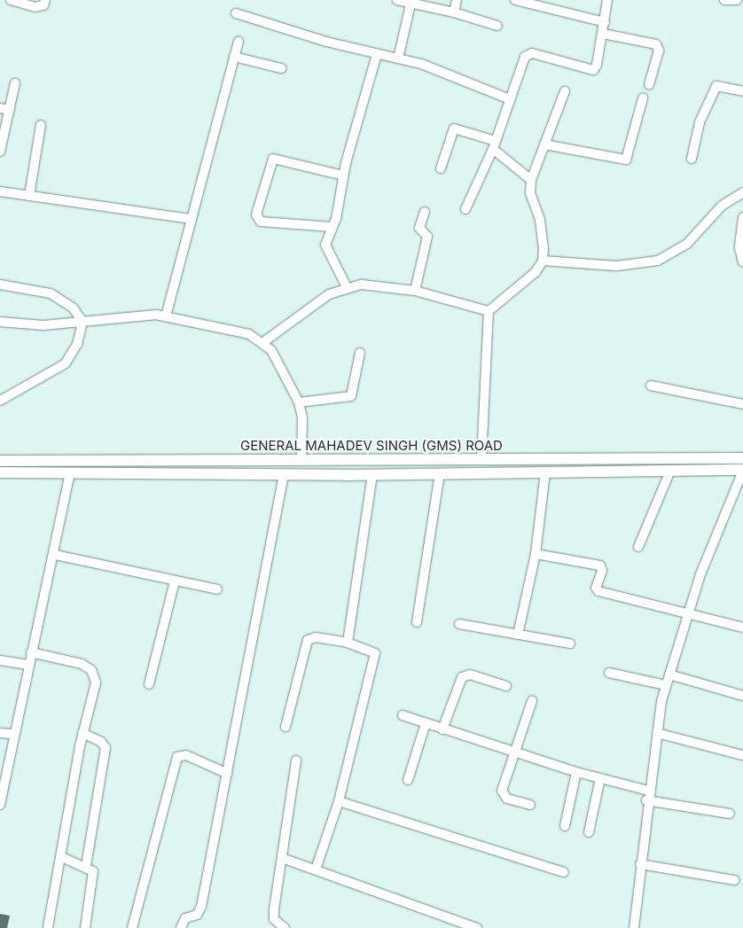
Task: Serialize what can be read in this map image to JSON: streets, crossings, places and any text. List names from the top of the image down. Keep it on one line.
{"streets":{"street":["GENERAL MAHADEV SINGH (GMS) ROAD"]}}
